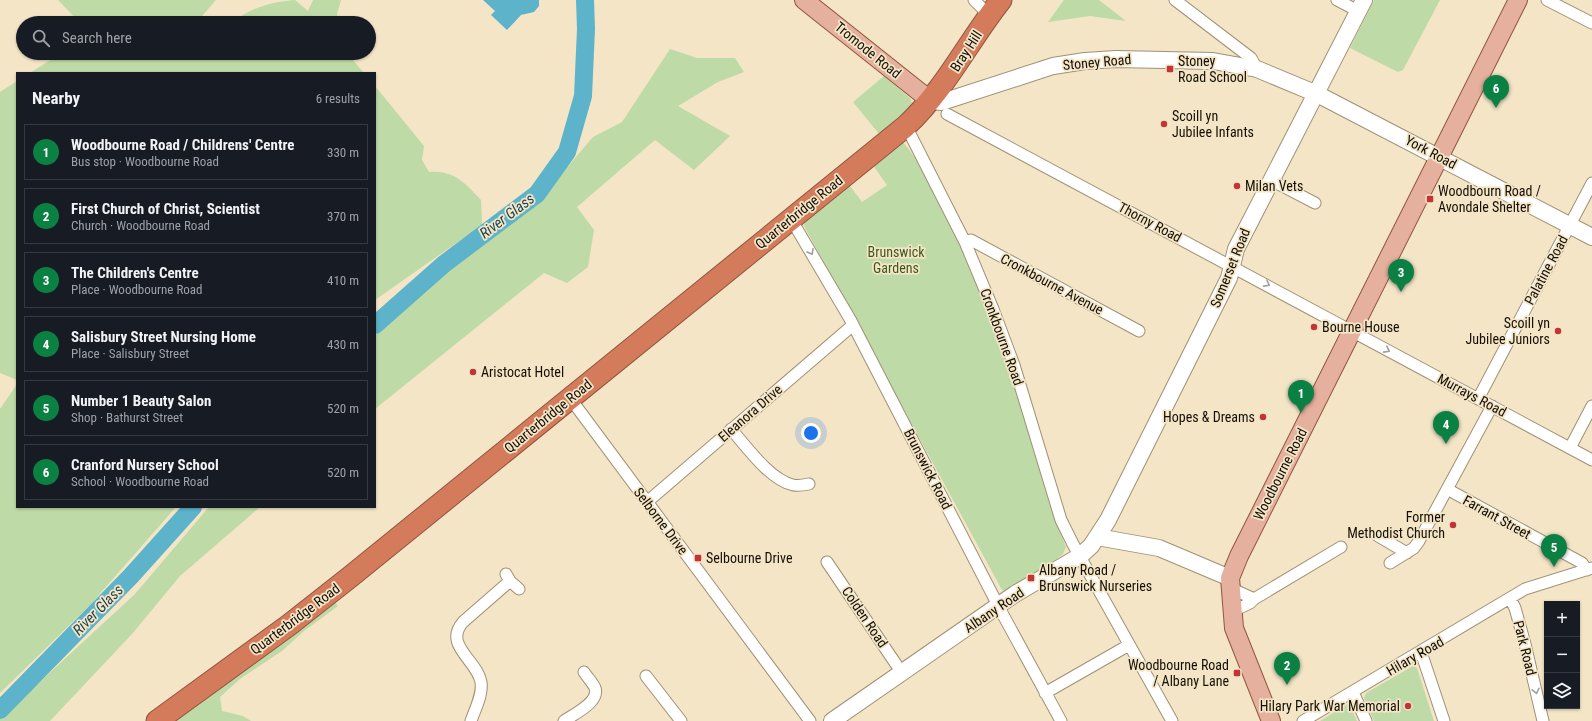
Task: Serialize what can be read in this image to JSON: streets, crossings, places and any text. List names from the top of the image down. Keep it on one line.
{"streets":{"highway":["Bray Hill","Quarterbridge Road"],"main road":["Tromode Road","Stoney Road","York Road","Somerset Road","Woodbourne Road","Albany Road"],"street":["Thorny Road","Palatine Road","Cronkbourne Avenue","Cronkbourne Road","Murrays Road","Eleanora Drive","Brunswick Road","Farrant Street","Selborne Drive","Colden Road","Park Road","Hilary Road"]},"crossings":[["Tromode Road","Bray Hill"],["Tromode Road","Stoney Road"],["Tromode Road","Quarterbridge Road"],["Bray Hill","Stoney Road"],["Bray Hill","Quarterbridge Road"],["Stoney Road","York Road"],["Stoney Road","Quarterbridge Road"],["York Road","Somerset Road"],["York Road","Palatine Road"],["York Road","Woodbourne Road"],["Quarterbridge Road","Cronkbourne Road"],["Quarterbridge Road","Brunswick Road"],["Quarterbridge Road","Selborne Drive"],["Thorny Road","Somerset Road"],["Thorny Road","Murrays Road"],["Thorny Road","Woodbourne Road"],["Somerset Road","Albany Road"],["Palatine Road","Murrays Road"],["Cronkbourne Avenue","Cronkbourne Road"],["Cronkbourne Road","Albany Road"],["Murrays Road","Woodbourne Road"],["Eleanora Drive","Brunswick Road"],["Eleanora Drive","Selborne Drive"],["Brunswick Road","Albany Road"],["Farrant Street","Hilary Road"],["Albany Road","Colden Road"],["Park Road","Hilary Road"]],"one_way":["Murrays Road"],"water":["River Glass"],"parks":["Brunswick Gardens"],"places":{"transit":["Stoney Road School","Woodbourn Road / Avondale Shelter","Selbourne Drive","Albany Road / Brunswick Nurseries","Woodbourne Road / Albany Lane"],"other":["Scoill yn Jubilee Infants","Milan Vets","Bourne House","Scoill yn Jubilee Juniors","Aristocat Hotel","Hopes & Dreams","Former Methodist Church","Hilary Park War Memorial"]},"page":{"search":"Search here","heading":["Nearby","6 results"],"pins":["6","3","1","4","5","2"],"list":[{"mark":"1","name":"Woodbourne Road / Childrens' Centre","note":"Bus stop · Woodbourne Road","value":"330 m"},{"mark":"2","name":"First Church of Christ, Scientist","note":"Church · Woodbourne Road","value":"370 m"},{"mark":"3","name":"The Children's Centre","note":"Place · Woodbourne Road","value":"410 m"},{"mark":"4","name":"Salisbury Street Nursing Home","note":"Place · Salisbury Street","value":"430 m"},{"mark":"5","name":"Number 1 Beauty Salon","note":"Shop · Bathurst Street","value":"520 m"},{"mark":"6","name":"Cranford Nursery School","note":"School · Woodbourne Road","value":"520 m"}],"map_buttons":["+","−"]}}
